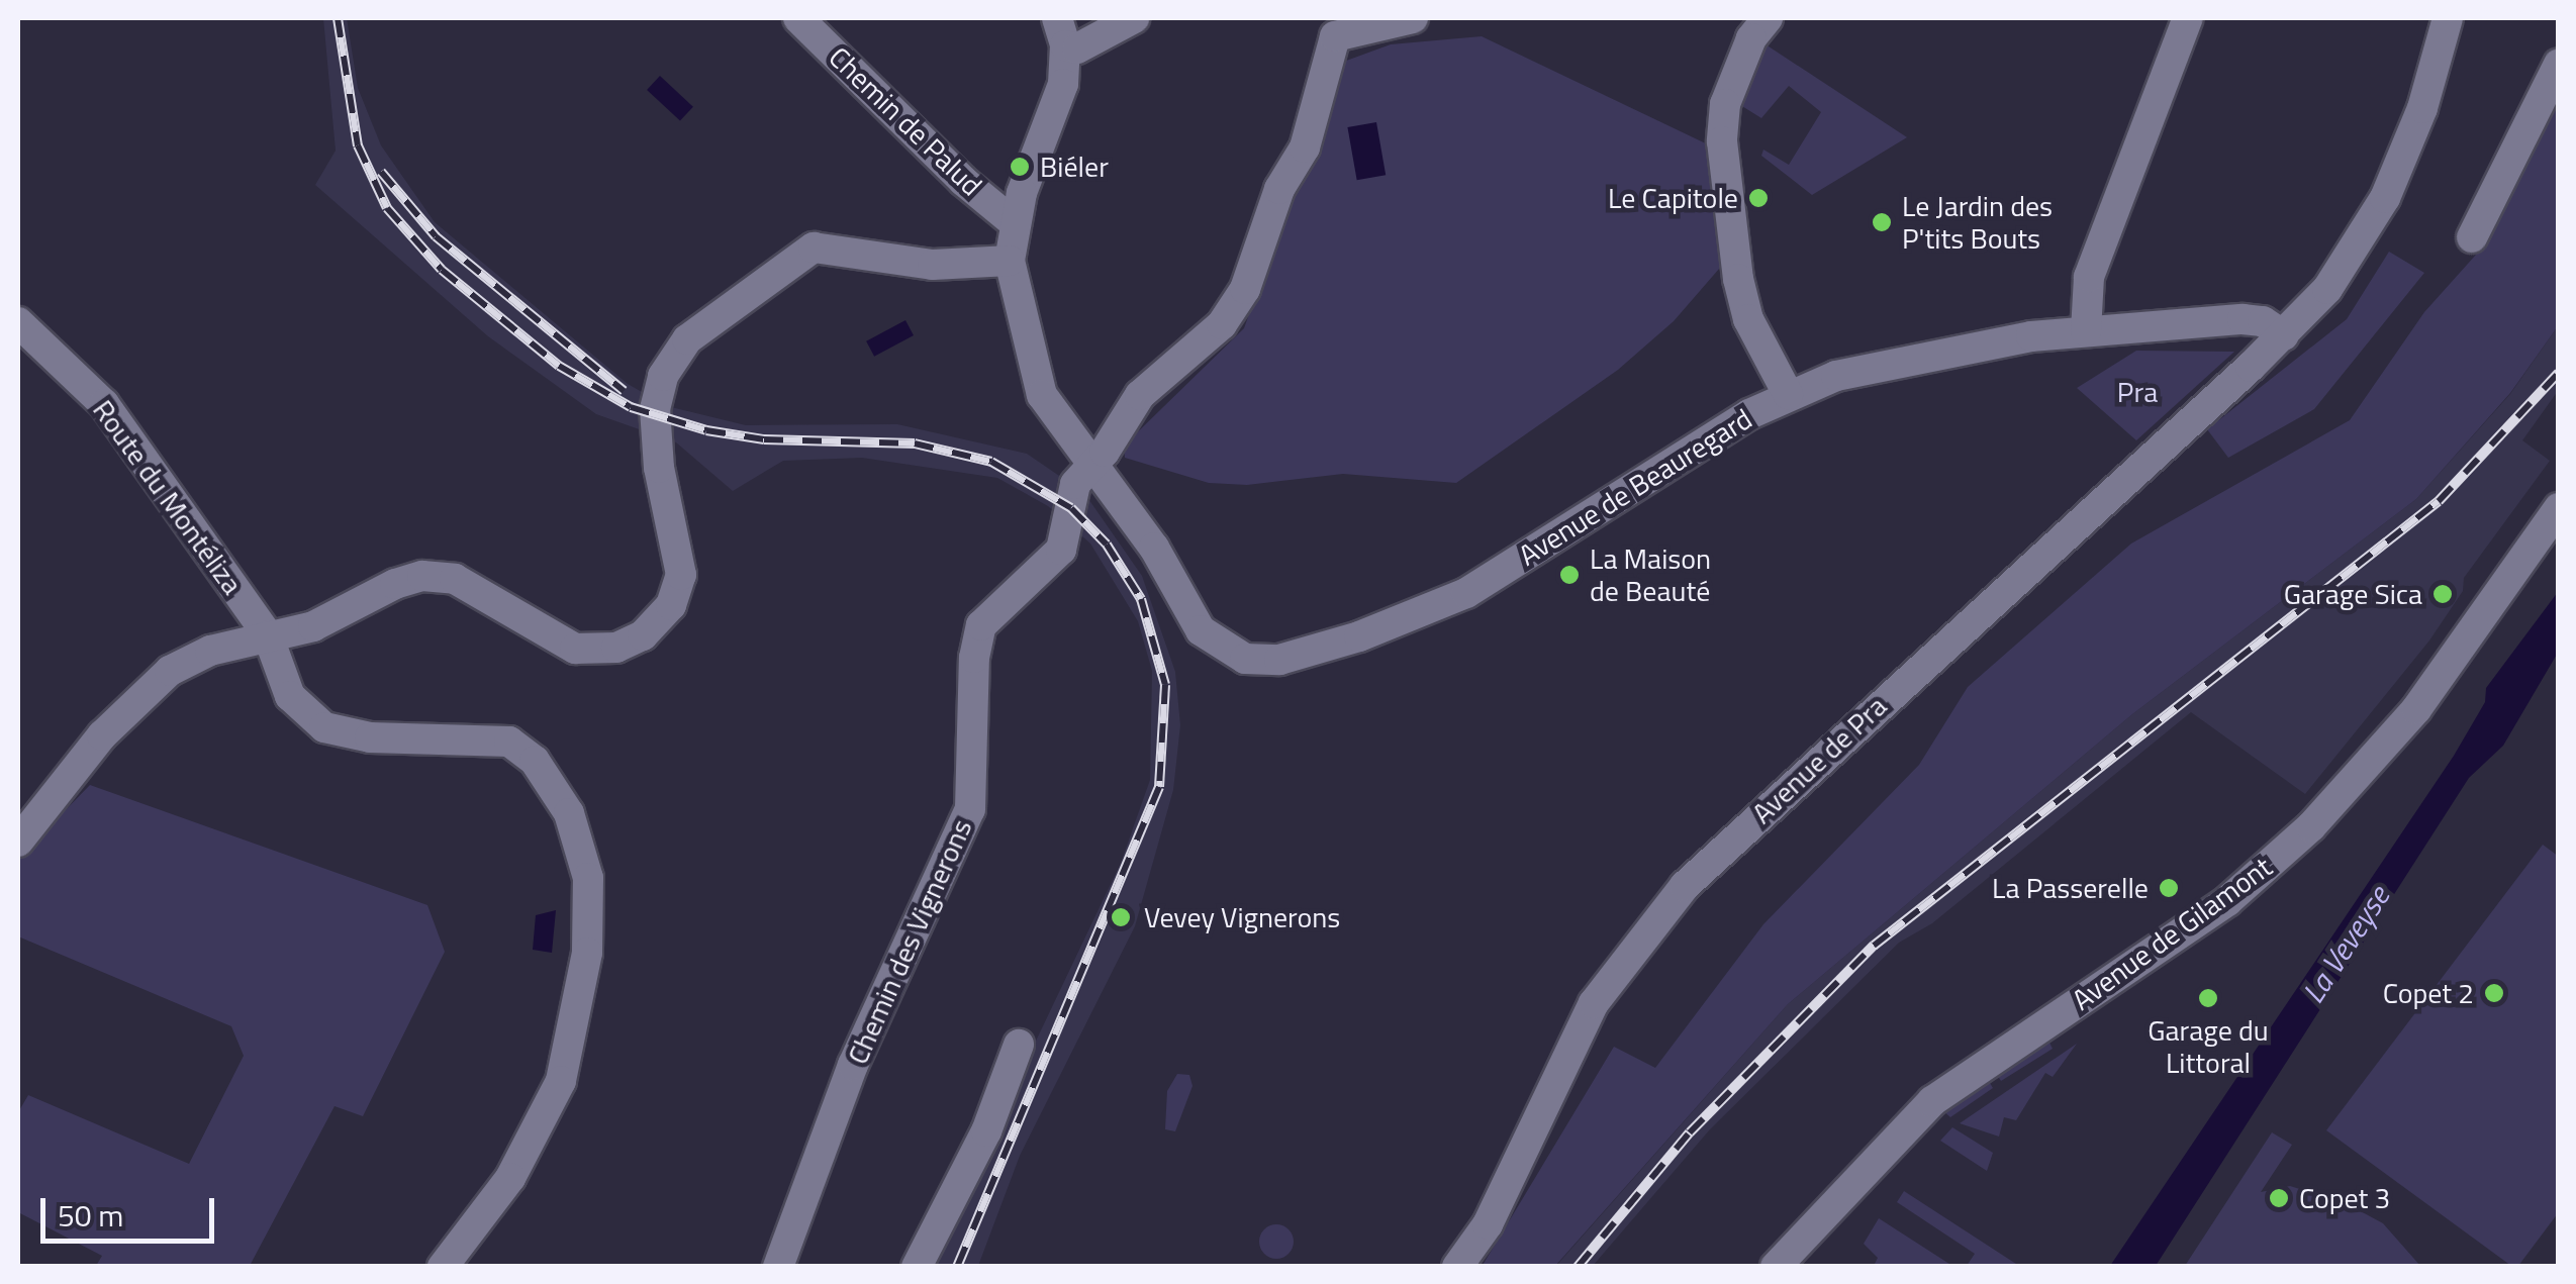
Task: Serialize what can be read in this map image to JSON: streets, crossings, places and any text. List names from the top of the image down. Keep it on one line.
{"streets":{"street":["Chemin de Palud","Avenue de Beauregard","Route du Montéliza","Avenue de Pra","Avenue de Gilamont","Chemin des Vignerons"]},"crossings":[["Avenue de Beauregard","Avenue de Pra"],["Avenue de Beauregard","Chemin des Vignerons"]],"water":["La Veveyse"],"parks":["Pra"],"places":["Biéler","Le Capitole","Le Jardin des P'tits Bouts","La Maison de Beauté","Garage Sica","La Passerelle","Vevey Vignerons","Copet 2","Garage du Littoral","Copet 3"],"scale_bar":"50 m"}
